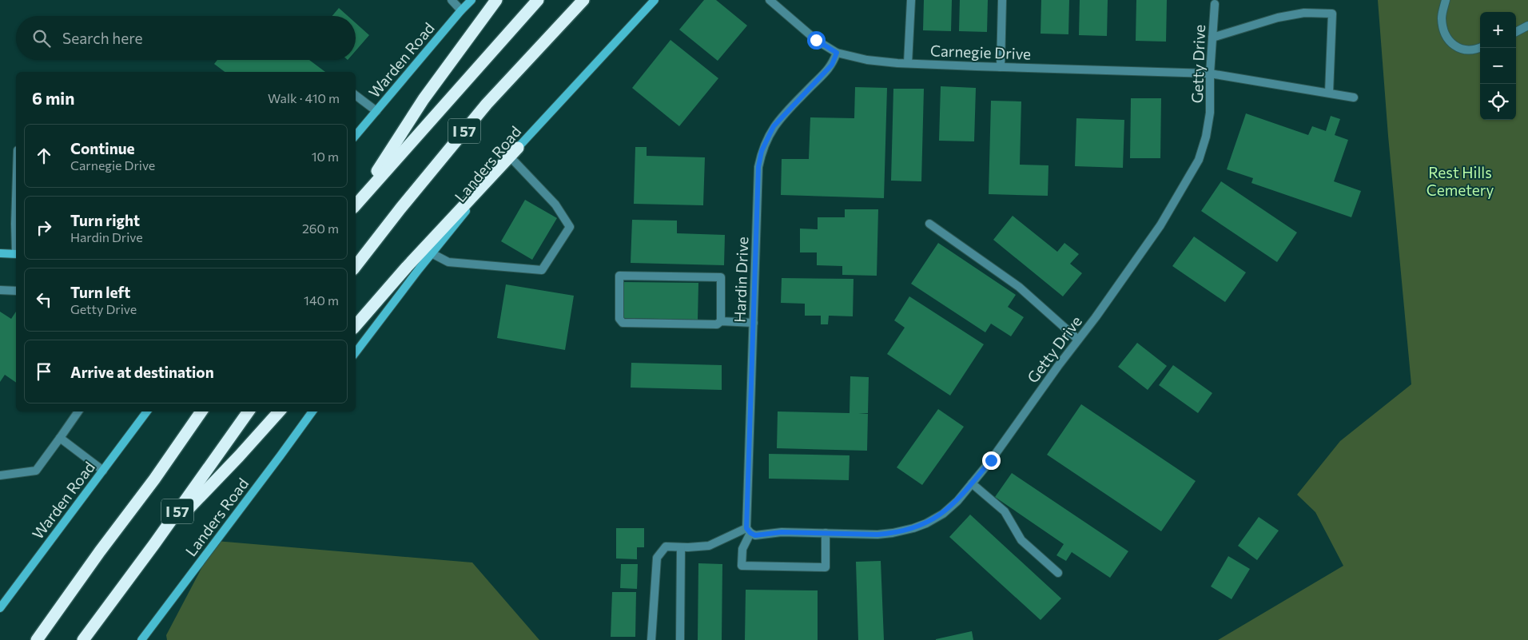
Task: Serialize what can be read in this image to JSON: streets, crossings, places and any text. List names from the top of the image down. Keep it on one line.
{"streets":{"highway":["I 57"],"main road":["Warden Road","Landers Road"],"street":["Carnegie Drive","Getty Drive","Hardin Drive"]},"crossings":[["Carnegie Drive","Getty Drive"],["Carnegie Drive","Hardin Drive"],["Getty Drive","Hardin Drive"]],"parks":["Rest Hills Cemetery"],"page":{"map_buttons":["+","−"],"search":"Search here","heading":["6 min","Walk · 410 m"],"list":[["Continue","Carnegie Drive","10 m"],["Turn right","Hardin Drive","260 m"],["Turn left","Getty Drive","140 m"],"Arrive at destination"]}}
